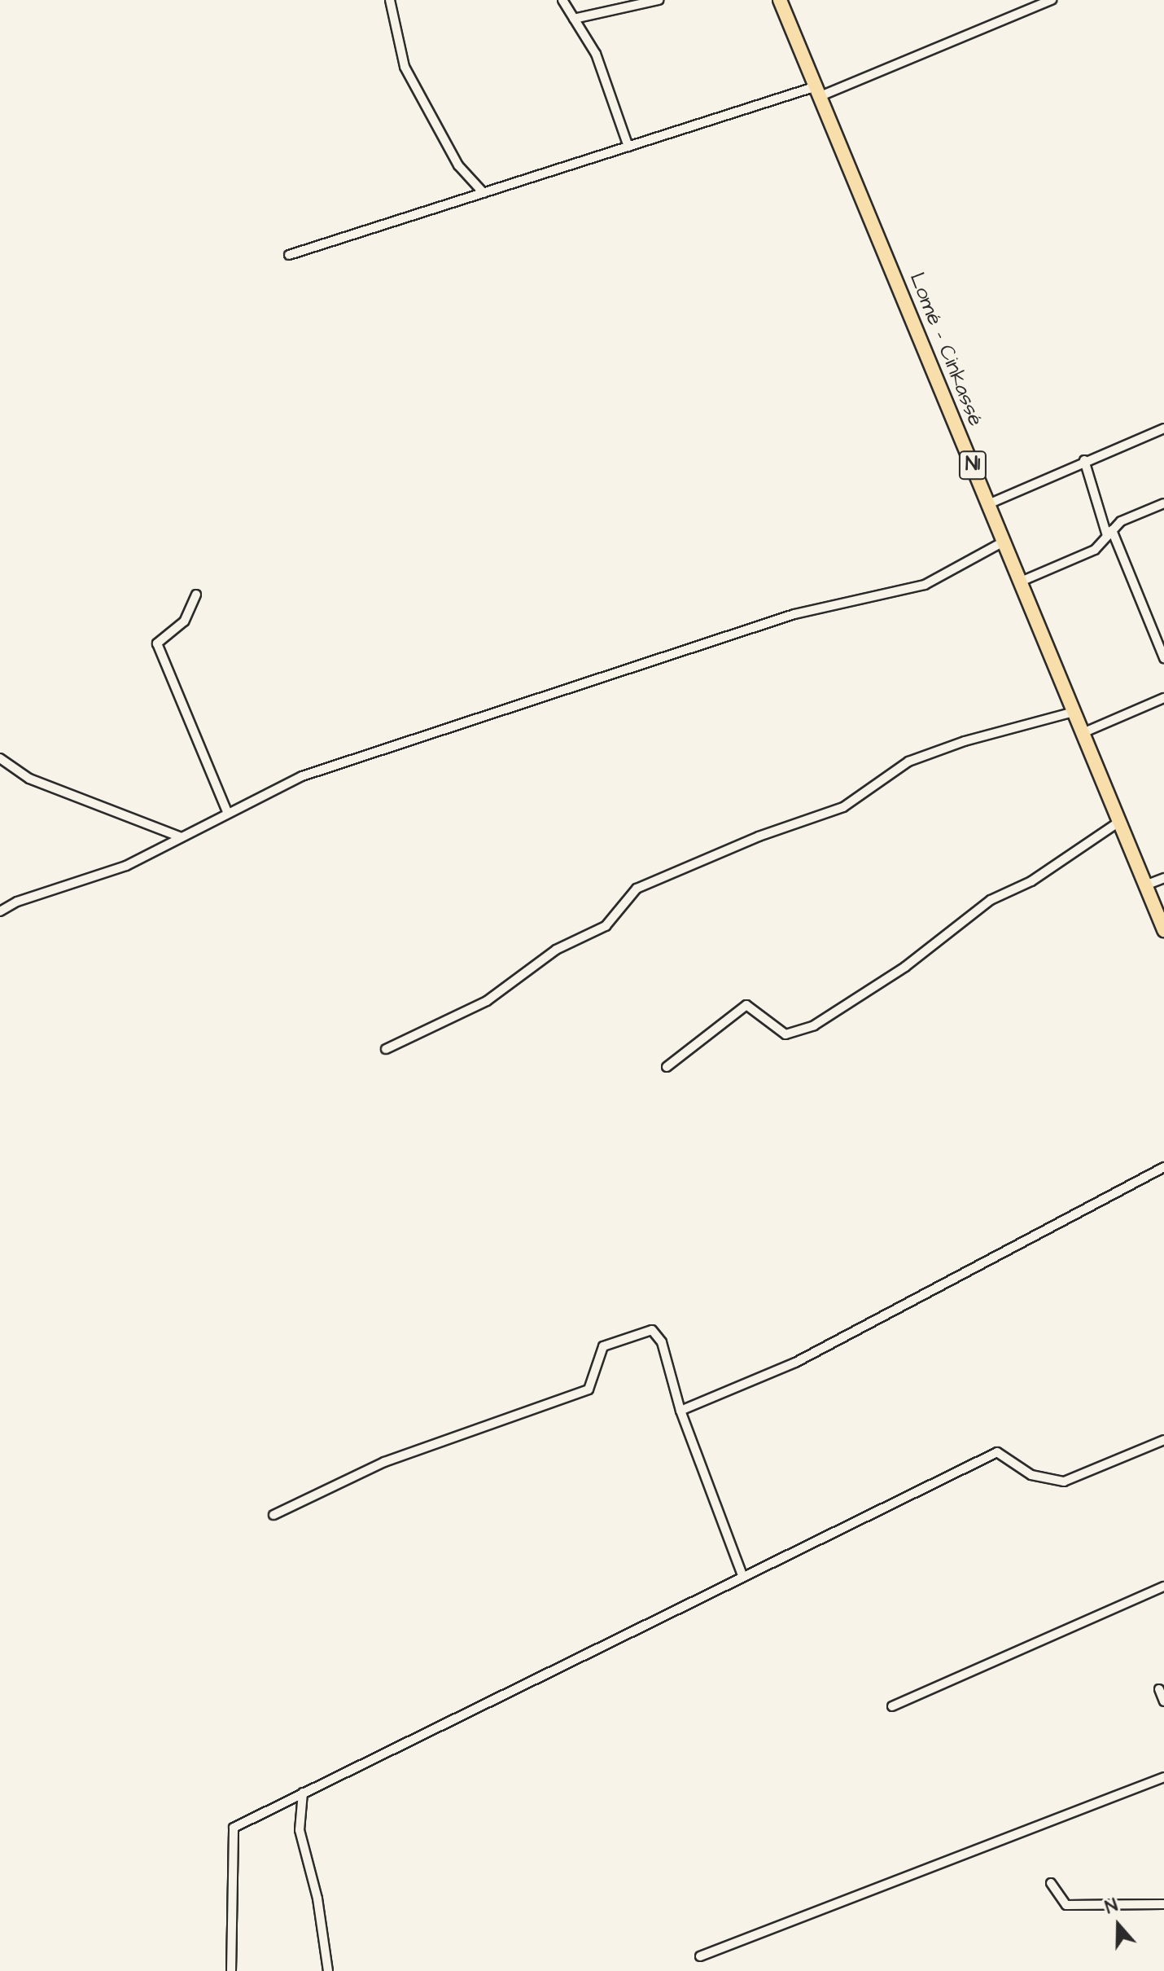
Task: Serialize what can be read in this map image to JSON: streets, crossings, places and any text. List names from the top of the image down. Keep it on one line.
{"streets":{"highway":["Lomé - Cinkassé","N1"]},"north":"top"}
